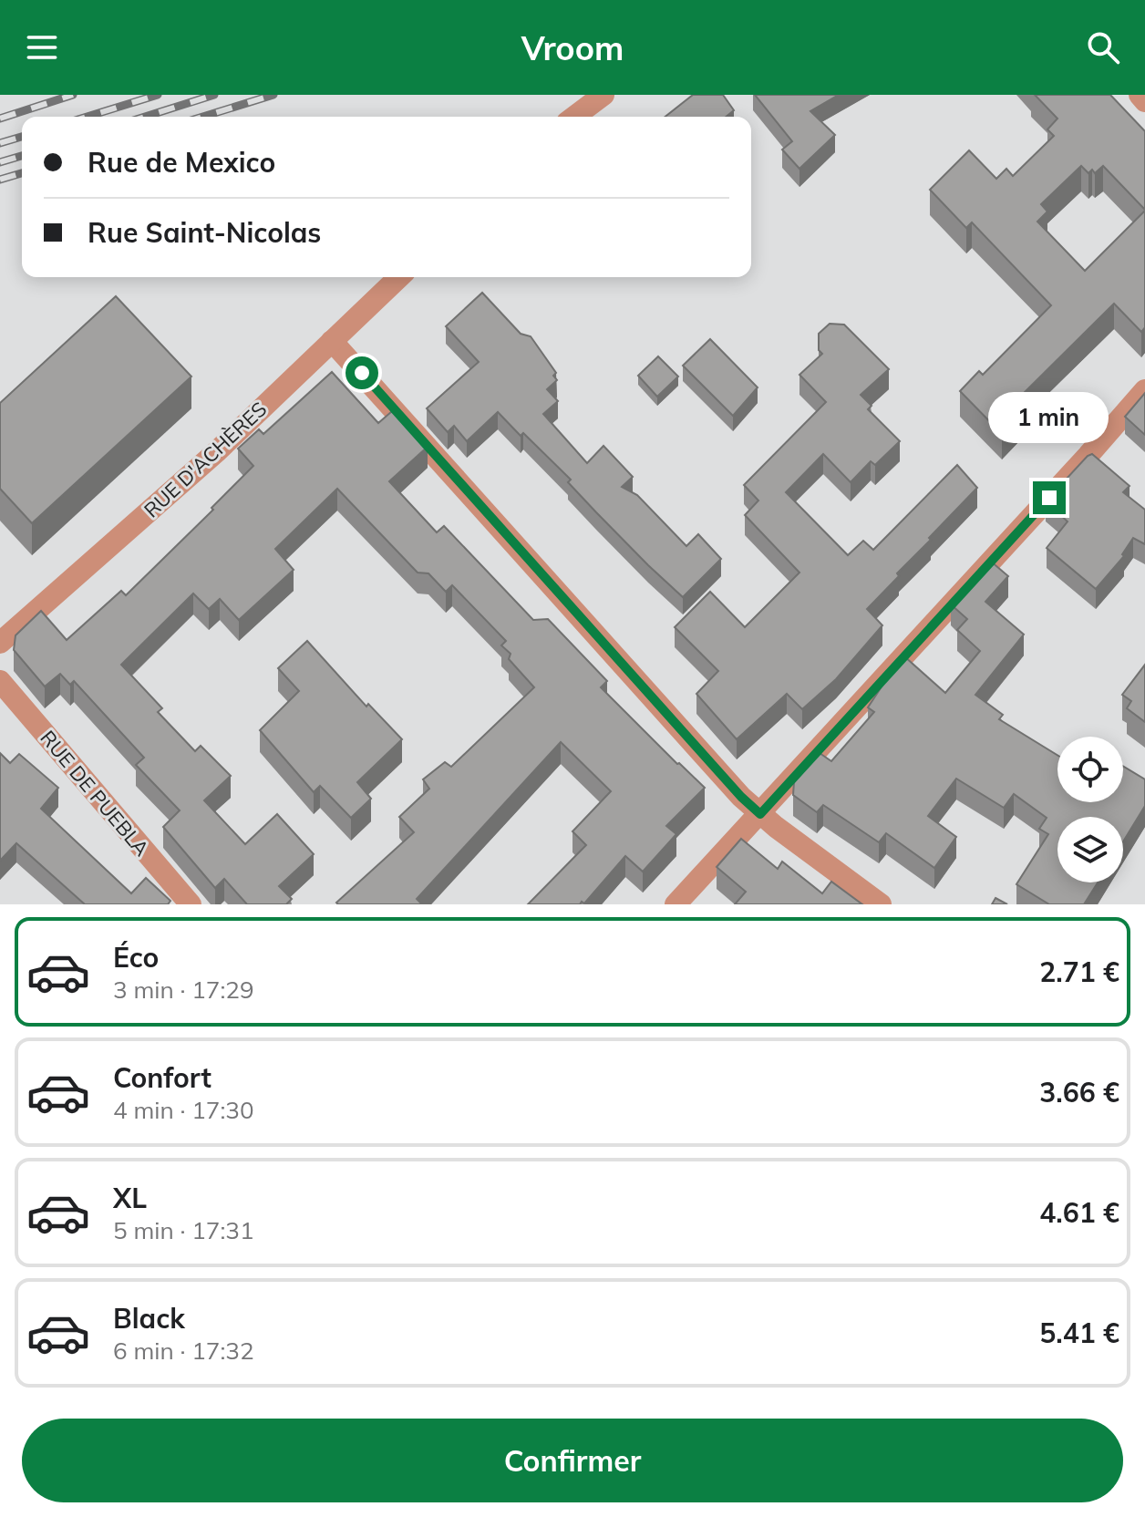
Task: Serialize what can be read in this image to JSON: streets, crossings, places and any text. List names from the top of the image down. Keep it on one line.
{"streets":{"street":["RUE D'ACHÈRES","RUE DE PUEBLA"]},"page":{"header":"Vroom","banner":["Rue de Mexico","Rue Saint-Nicolas"],"bubble":"1 min","list":[{"name":"Éco","note":"3 min · 17:29","value":"2.71 €"},{"name":"Confort","note":"4 min · 17:30","value":"3.66 €"},{"name":"XL","note":"5 min · 17:31","value":"4.61 €"},{"name":"Black","note":"6 min · 17:32","value":"5.41 €"}],"buttons":"Confirmer"}}
